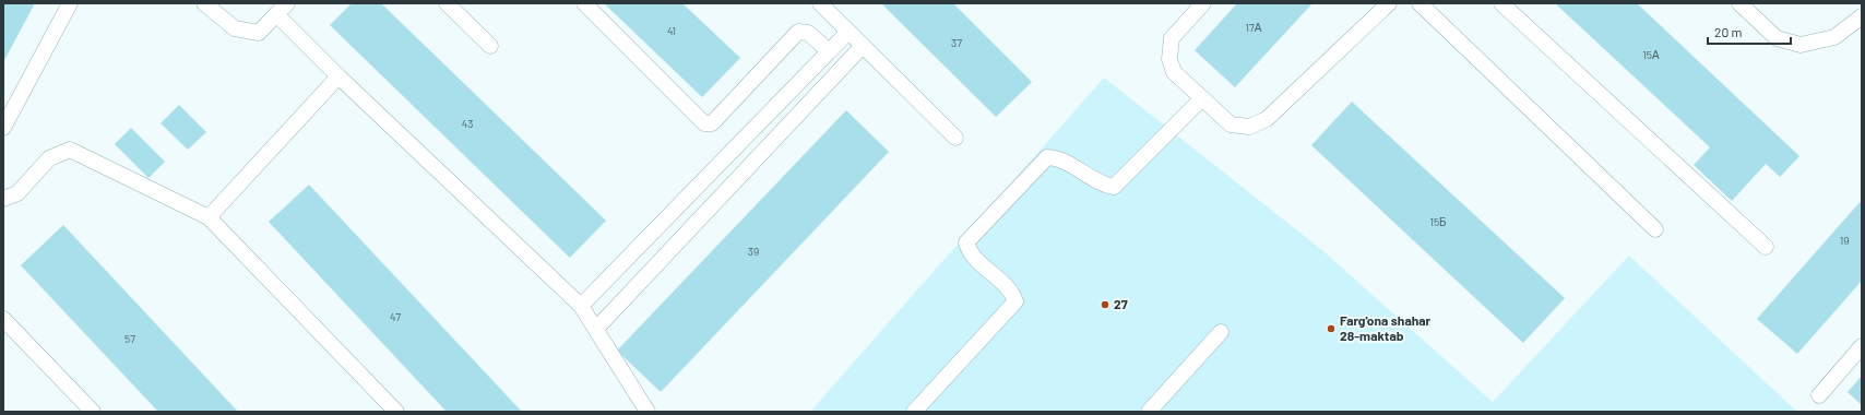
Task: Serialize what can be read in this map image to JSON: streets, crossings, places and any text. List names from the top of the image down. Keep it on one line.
{"places":["27","Farg'ona shahar 28-maktab"],"house_numbers":["17А","41","37","15А","43","15Б","19","39","47","57"],"scale_bar":"20 m"}
